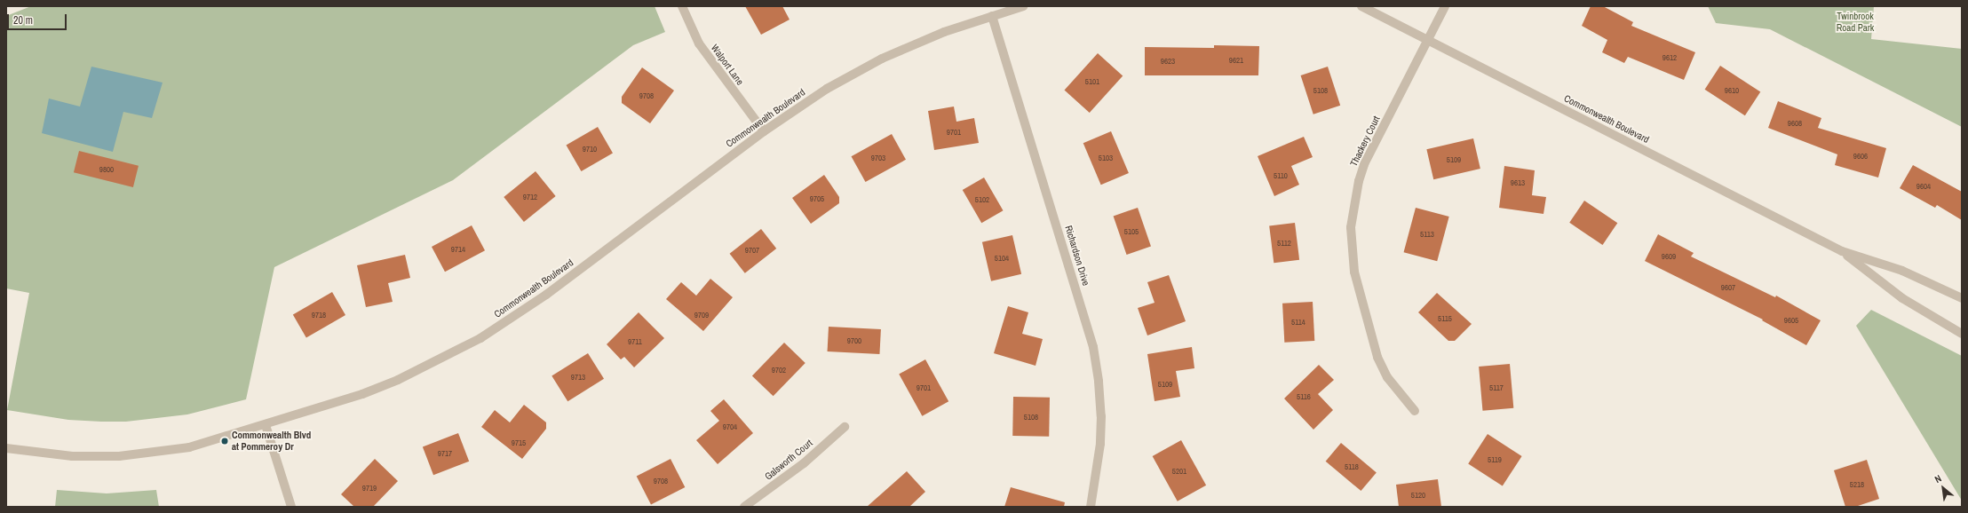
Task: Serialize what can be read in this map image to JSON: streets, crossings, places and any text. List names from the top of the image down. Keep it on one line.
{"streets":{"street":["Walport Lane","Commonwealth Boulevard","Thackery Court","Richardson Drive","Galsworth Court"]},"crossings":[["Walport Lane","Commonwealth Boulevard"],["Commonwealth Boulevard","Thackery Court"],["Commonwealth Boulevard","Richardson Drive"]],"parks":["Twinbrook Road Park"],"places":["Commonwealth Blvd at Pommeroy Dr"],"house_numbers":["9612","9621","9623","5101","5108","9610","9708","9608","9701","9710","9606","9703","5103","5109","9800","5110","9613","9604","9712","9705","5102","5105","5113","5112","9714","9707","9609","5104","9607","9718","9709","5115","9605","5114","9700","9711","9702","9713","5109","9701","5117","5116","5108","9704","9715","9717","5119","5118","5201","9708","5218","9719","5120"],"scale_bar":"20 m","north":"top left"}
